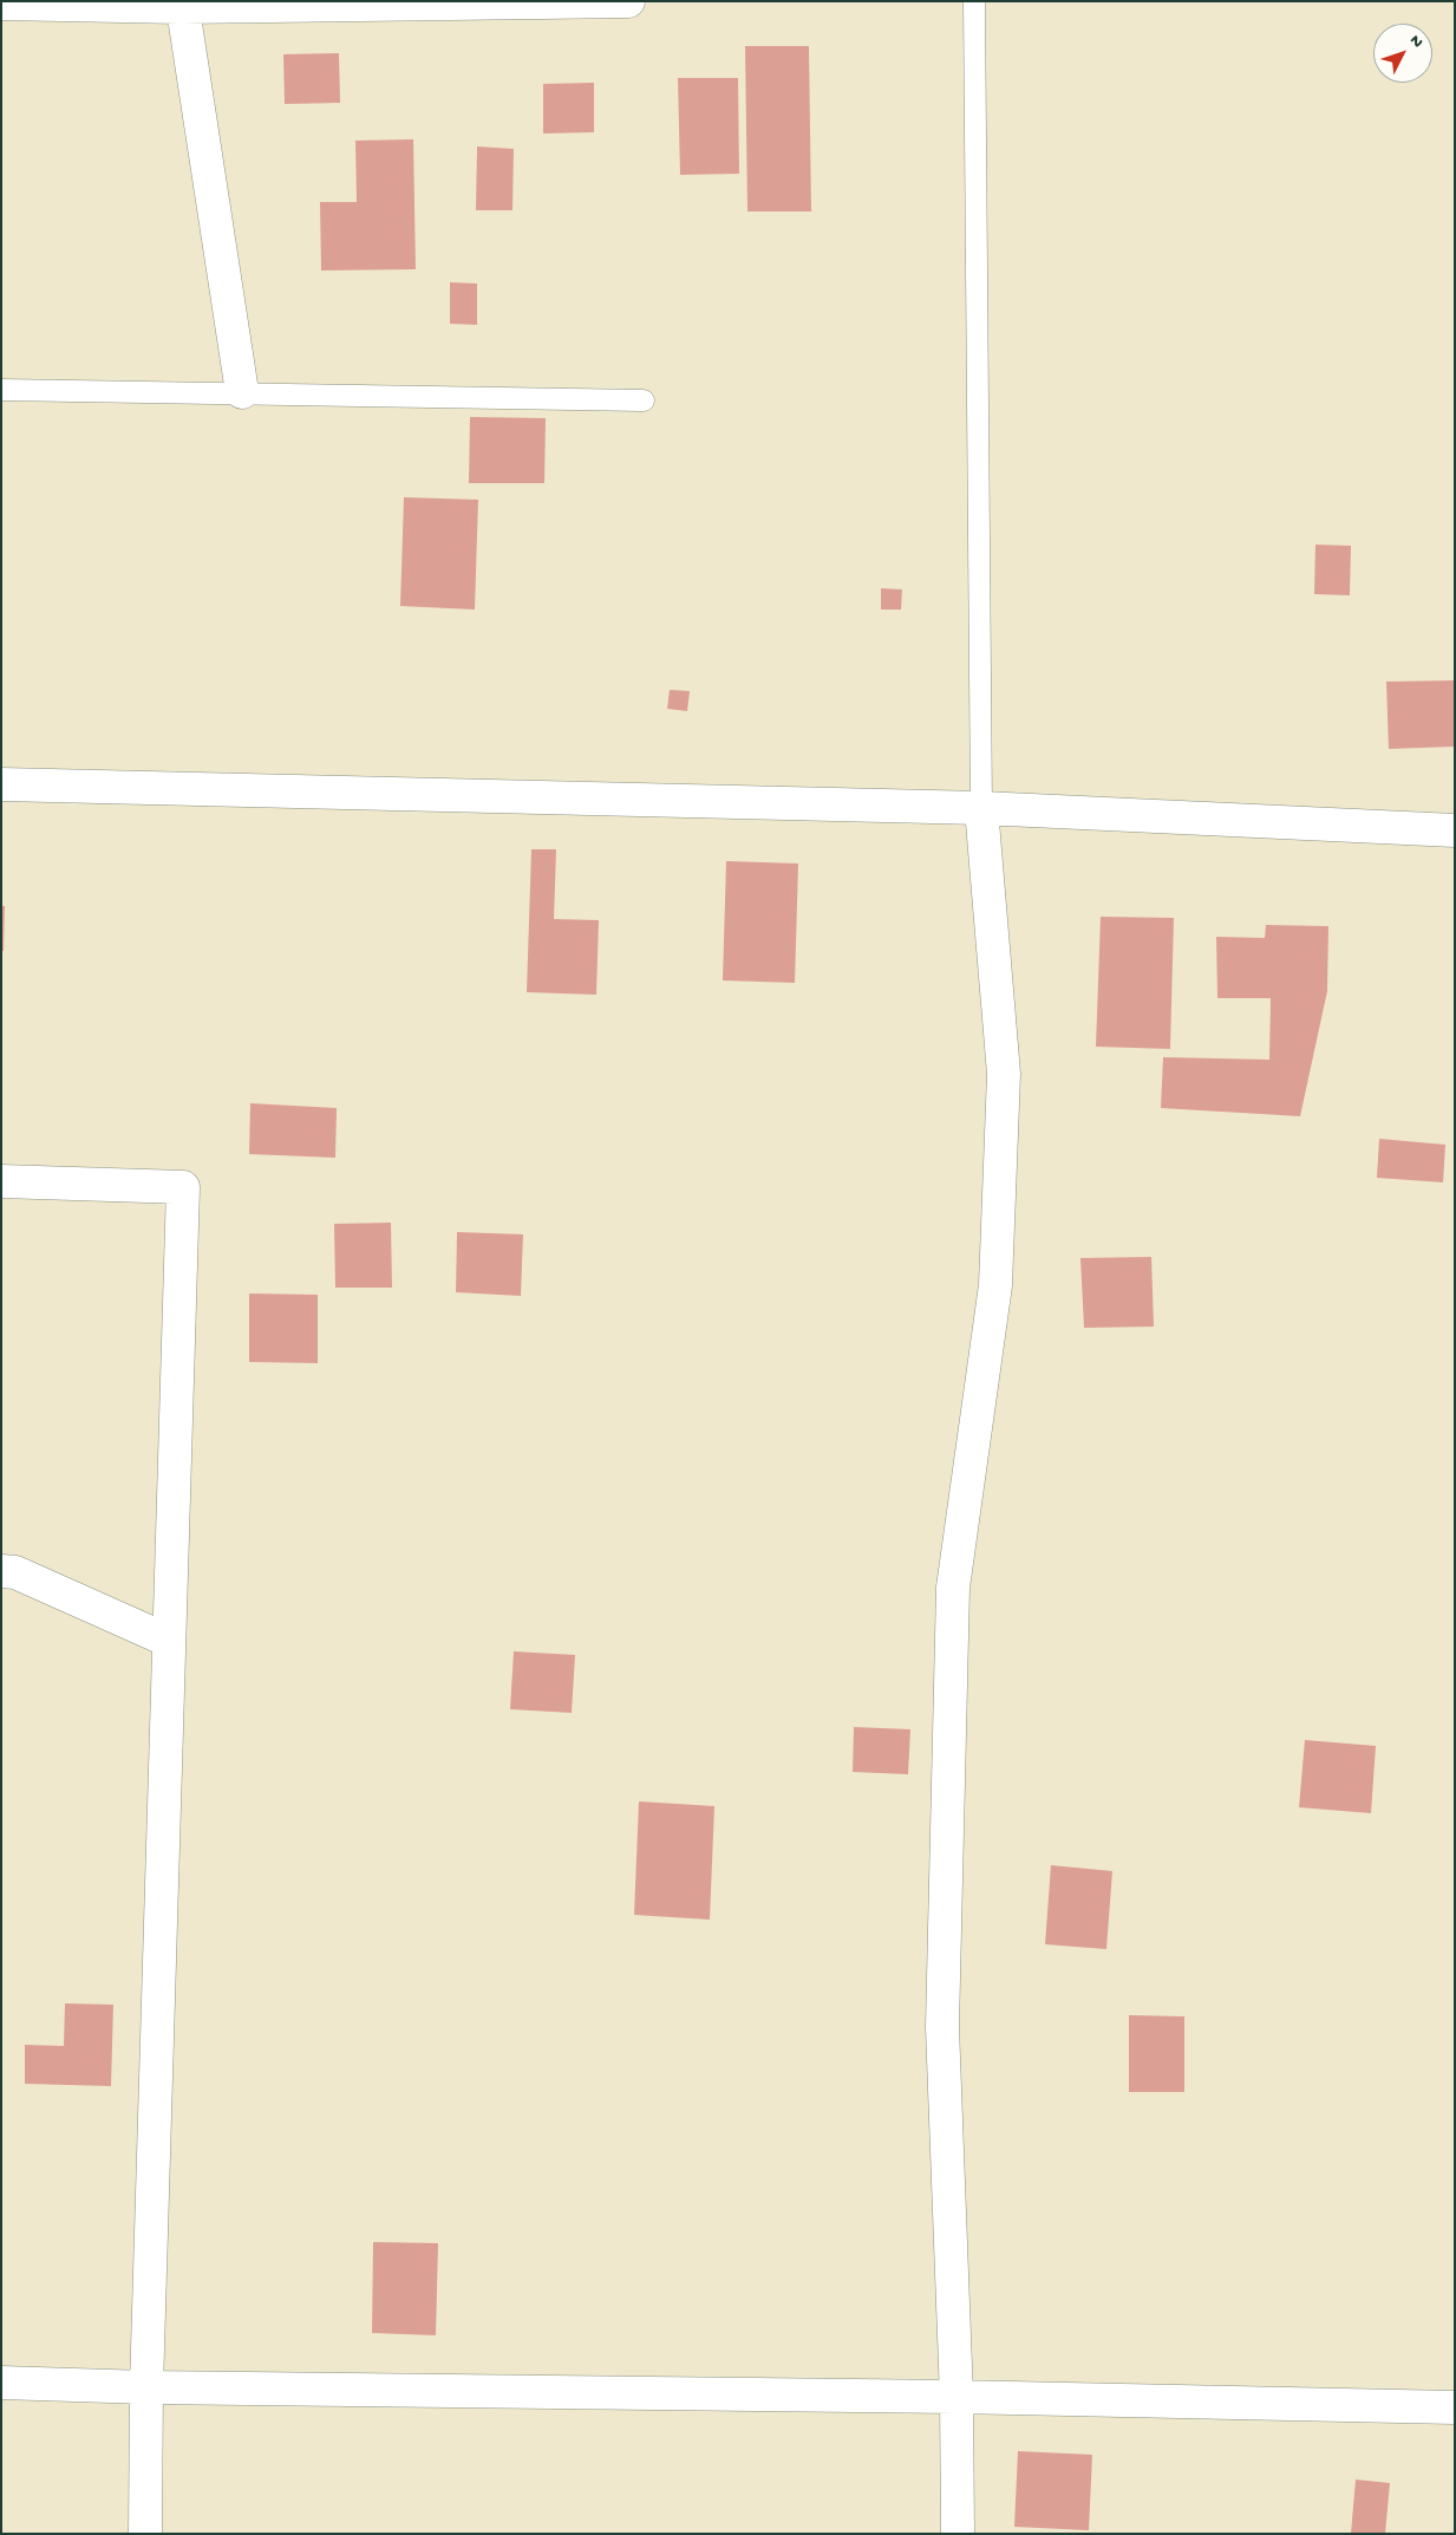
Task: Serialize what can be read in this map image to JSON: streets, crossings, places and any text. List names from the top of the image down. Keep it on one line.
{"north":"top right"}
